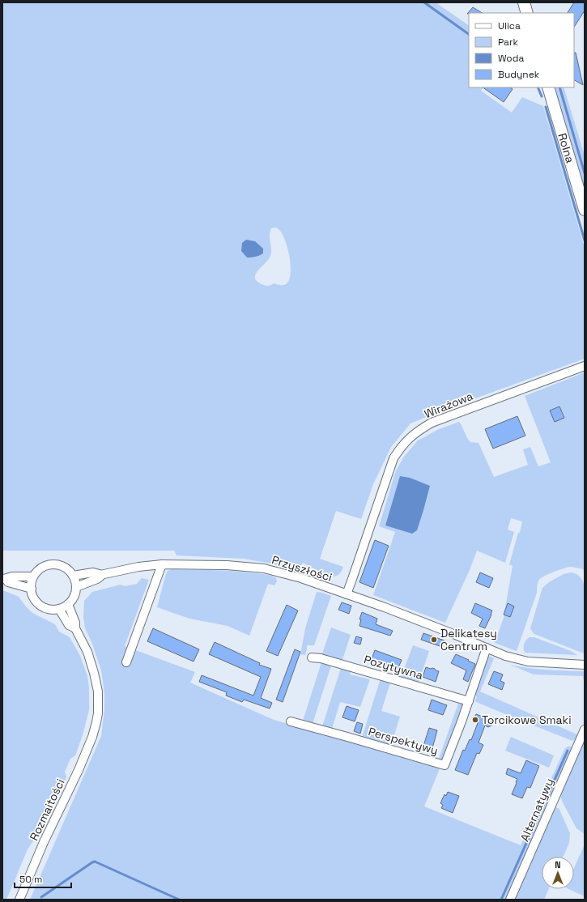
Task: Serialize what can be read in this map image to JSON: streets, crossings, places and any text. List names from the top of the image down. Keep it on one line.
{"streets":{"street":["Rolna","Wirażowa","Przyszłości","Pozytywna","Perspektywy","Rozmaitości","Alternatywy"]},"crossings":[["Wirażowa","Przyszłości"],["Przyszłości","Perspektywy"],["Pozytywna","Perspektywy"]],"places":["Delikatesy Centrum","Torcikowe Smaki"],"legend":["Ulica","Park","Woda","Budynek"],"scale_bar":"50 m","north":"top"}
